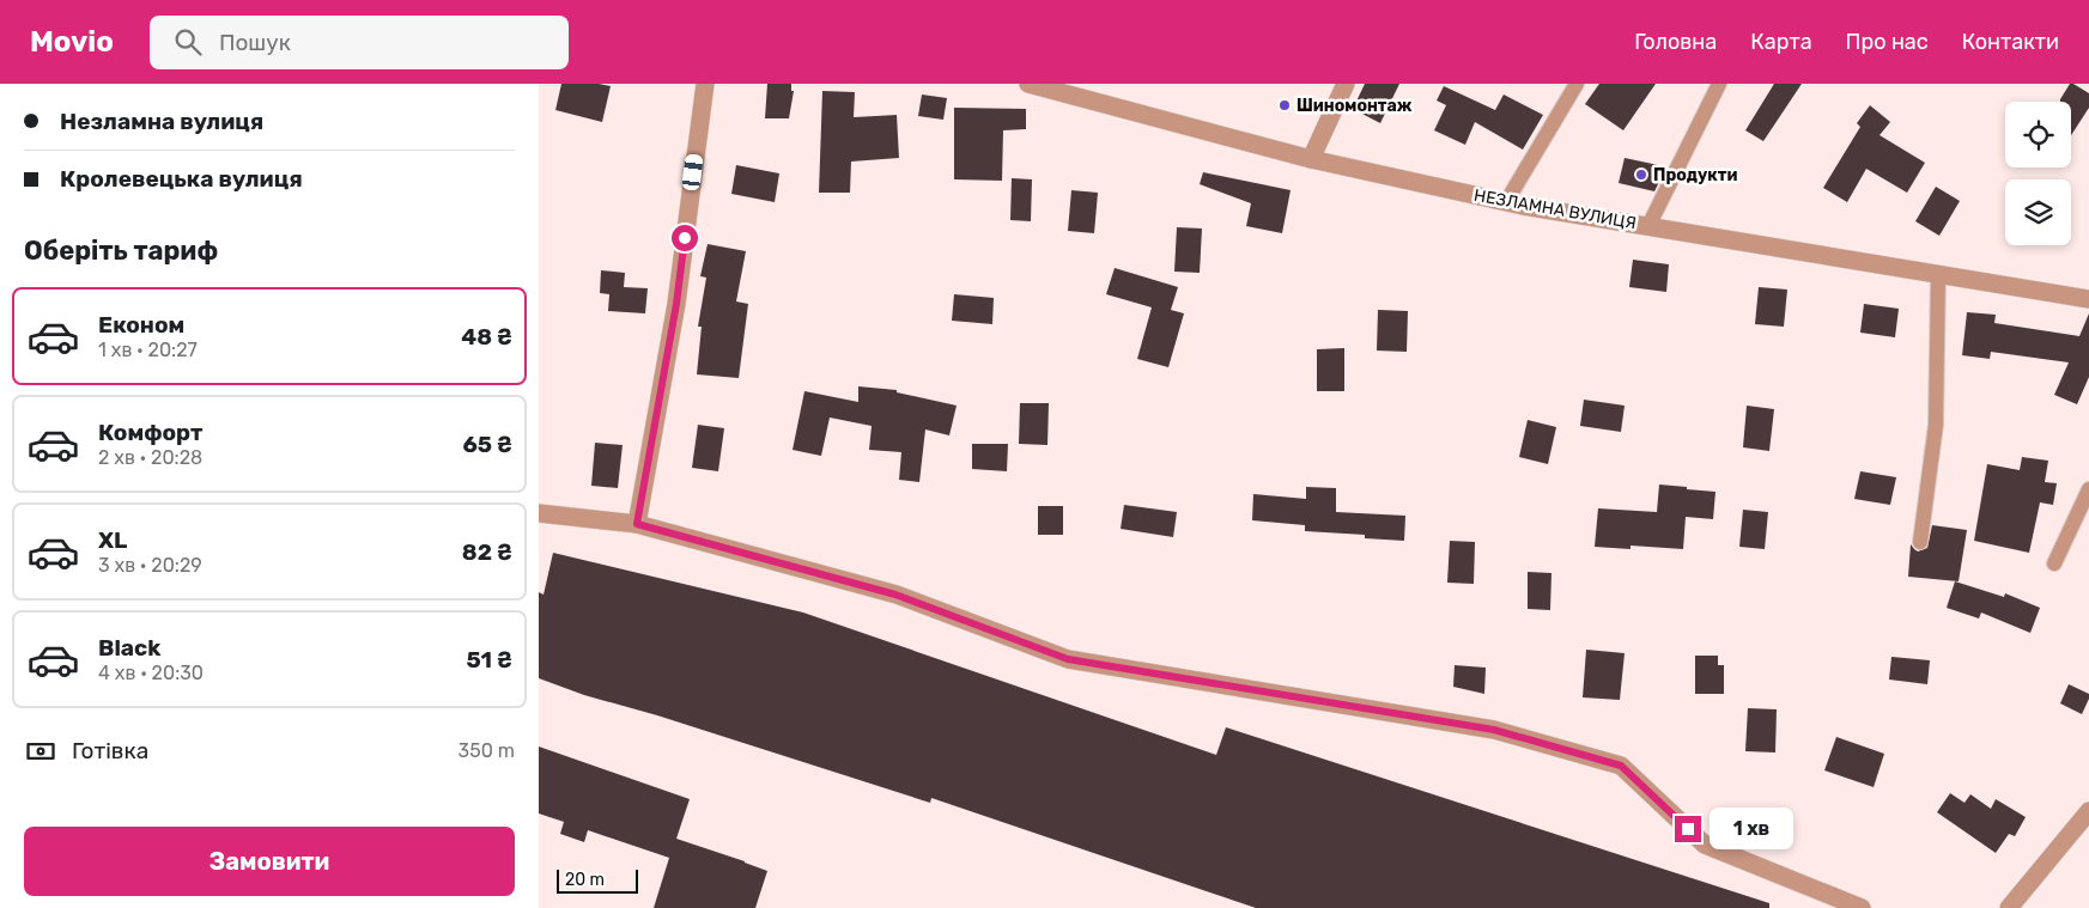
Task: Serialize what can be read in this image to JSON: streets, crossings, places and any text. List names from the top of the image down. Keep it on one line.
{"streets":{"street":["НЕЗЛАМНА ВУЛИЦЯ"]},"places":["Шиномонтаж","Продукти"],"scale_bar":"20 m","page":{"header":"Movio","search":"Пошук","nav":["Головна","Карта","Про нас","Контакти"],"banner":["Незламна вулиця","Кролевецька вулиця"],"heading":"Оберіть тариф","list":[{"name":"Економ","note":"1 хв · 20:27","value":"48 ₴"},{"name":"Комфорт","note":"2 хв · 20:28","value":"65 ₴"},{"name":"XL","note":"3 хв · 20:29","value":"82 ₴"},{"name":"Black","note":"4 хв · 20:30","value":"51 ₴"}],"pay":["Готівка","350 m"],"bubble":"1 хв","buttons":"Замовити","scale":"20 m"}}
